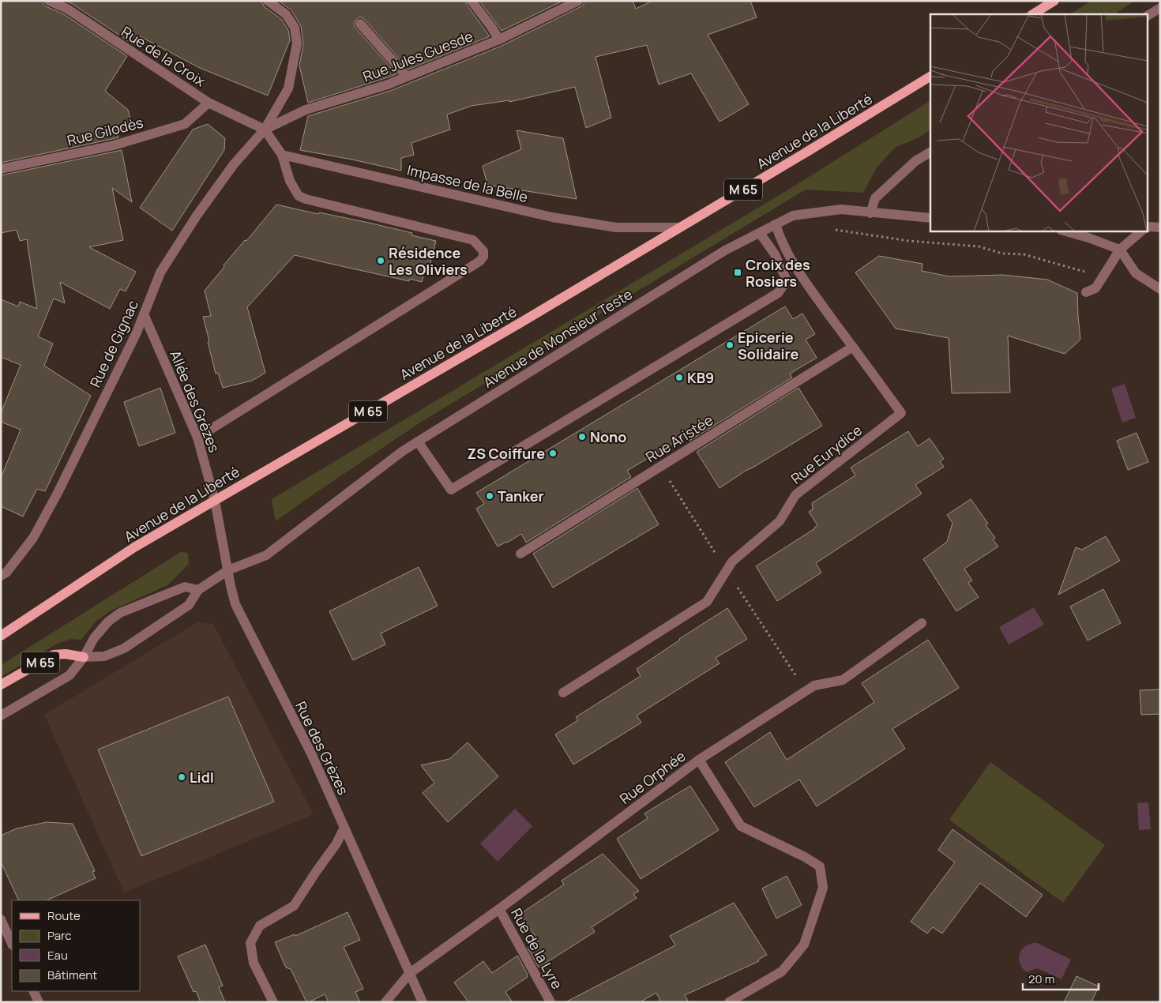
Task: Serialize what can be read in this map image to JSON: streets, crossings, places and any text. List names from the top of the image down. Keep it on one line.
{"streets":{"main road":["Avenue de la Liberté","M 65"],"street":["Rue de la Croix","Rue Jules Guesde","Rue Gilodès","Impasse de la Belle","Avenue de Monsieur Teste","Rue de Gignac","Allée des Grèzes","Rue Aristée","Rue Eurydice","Rue des Grèzes","Rue Orphée","Rue de la Lyre"]},"crossings":[["Rue de la Croix","Rue Jules Guesde"],["Rue de la Croix","Rue Gilodès"],["Rue de la Croix","Rue de Gignac"],["Rue Jules Guesde","Rue de Gignac"],["Avenue de la Liberté","Impasse de la Belle"],["Avenue de la Liberté","Allée des Grèzes"],["Avenue de la Liberté","Rue des Grèzes"],["Avenue de Monsieur Teste","Rue Eurydice"],["Avenue de Monsieur Teste","Rue des Grèzes"],["Rue de Gignac","Allée des Grèzes"],["Allée des Grèzes","Rue des Grèzes"],["Rue Aristée","Rue Eurydice"],["Rue des Grèzes","Rue Orphée"],["Rue Orphée","Rue de la Lyre"]],"places":{"other":["Résidence Les Oliviers","Epicerie Solidaire","KB9","Nono","ZS Coiffure","Tanker","Lidl"],"transit":["Croix des Rosiers"]},"legend":["Route","Parc","Eau","Bâtiment"],"scale_bar":"20 m"}
